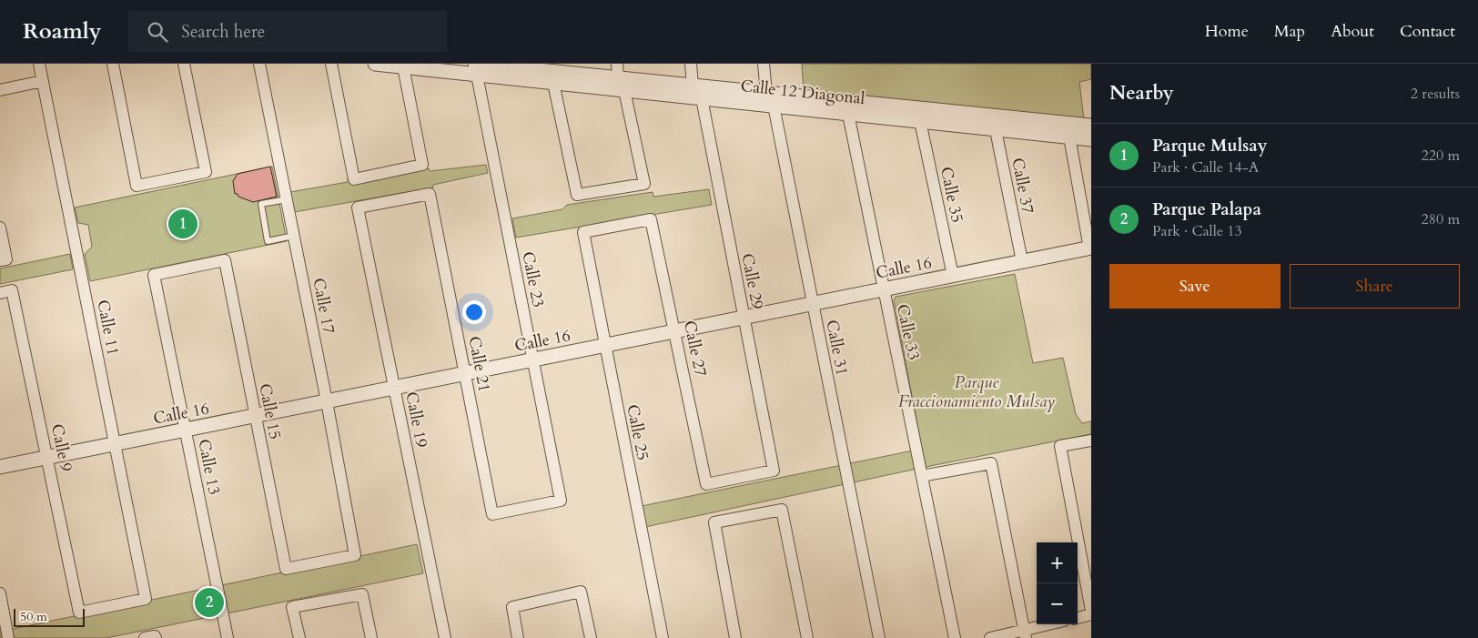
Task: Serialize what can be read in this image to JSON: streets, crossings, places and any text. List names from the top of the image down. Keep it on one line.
{"streets":{"street":["Calle 12 Diagonal","Calle 37","Calle 35","Calle 16","Calle 23","Calle 29","Calle 17","Calle 11","Calle 33","Calle 31","Calle 27","Calle 21","Calle 15","Calle 19","Calle 25","Calle 9","Calle 13"]},"crossings":[["Calle 12 Diagonal","Calle 37"],["Calle 12 Diagonal","Calle 35"],["Calle 12 Diagonal","Calle 23"],["Calle 12 Diagonal","Calle 29"],["Calle 12 Diagonal","Calle 33"],["Calle 12 Diagonal","Calle 31"],["Calle 37","Calle 16"],["Calle 35","Calle 16"],["Calle 16","Calle 23"],["Calle 16","Calle 29"],["Calle 16","Calle 17"],["Calle 16","Calle 11"],["Calle 16","Calle 33"],["Calle 16","Calle 31"],["Calle 16","Calle 27"],["Calle 16","Calle 21"],["Calle 16","Calle 15"],["Calle 16","Calle 19"],["Calle 16","Calle 25"],["Calle 16","Calle 9"],["Calle 16","Calle 13"],["Calle 23","Calle 21"],["Calle 29","Calle 27"],["Calle 17","Calle 15"],["Calle 11","Calle 9"],["Calle 27","Calle 25"],["Calle 21","Calle 19"],["Calle 15","Calle 13"]],"parks":["Parque Fraccionamiento Mulsay"],"scale_bar":"50 m","page":{"header":"Roamly","search":"Search here","nav":["Home","Map","About","Contact"],"heading":["Nearby","2 results"],"list":[{"mark":"1","name":"Parque Mulsay","note":"Park · Calle 14-A","value":"220 m"},{"mark":"2","name":"Parque Palapa","note":"Park · Calle 13","value":"280 m"}],"pins":["1","2"],"buttons":["Save","Share"],"map_buttons":["+","−"],"scale":"50 m"}}
